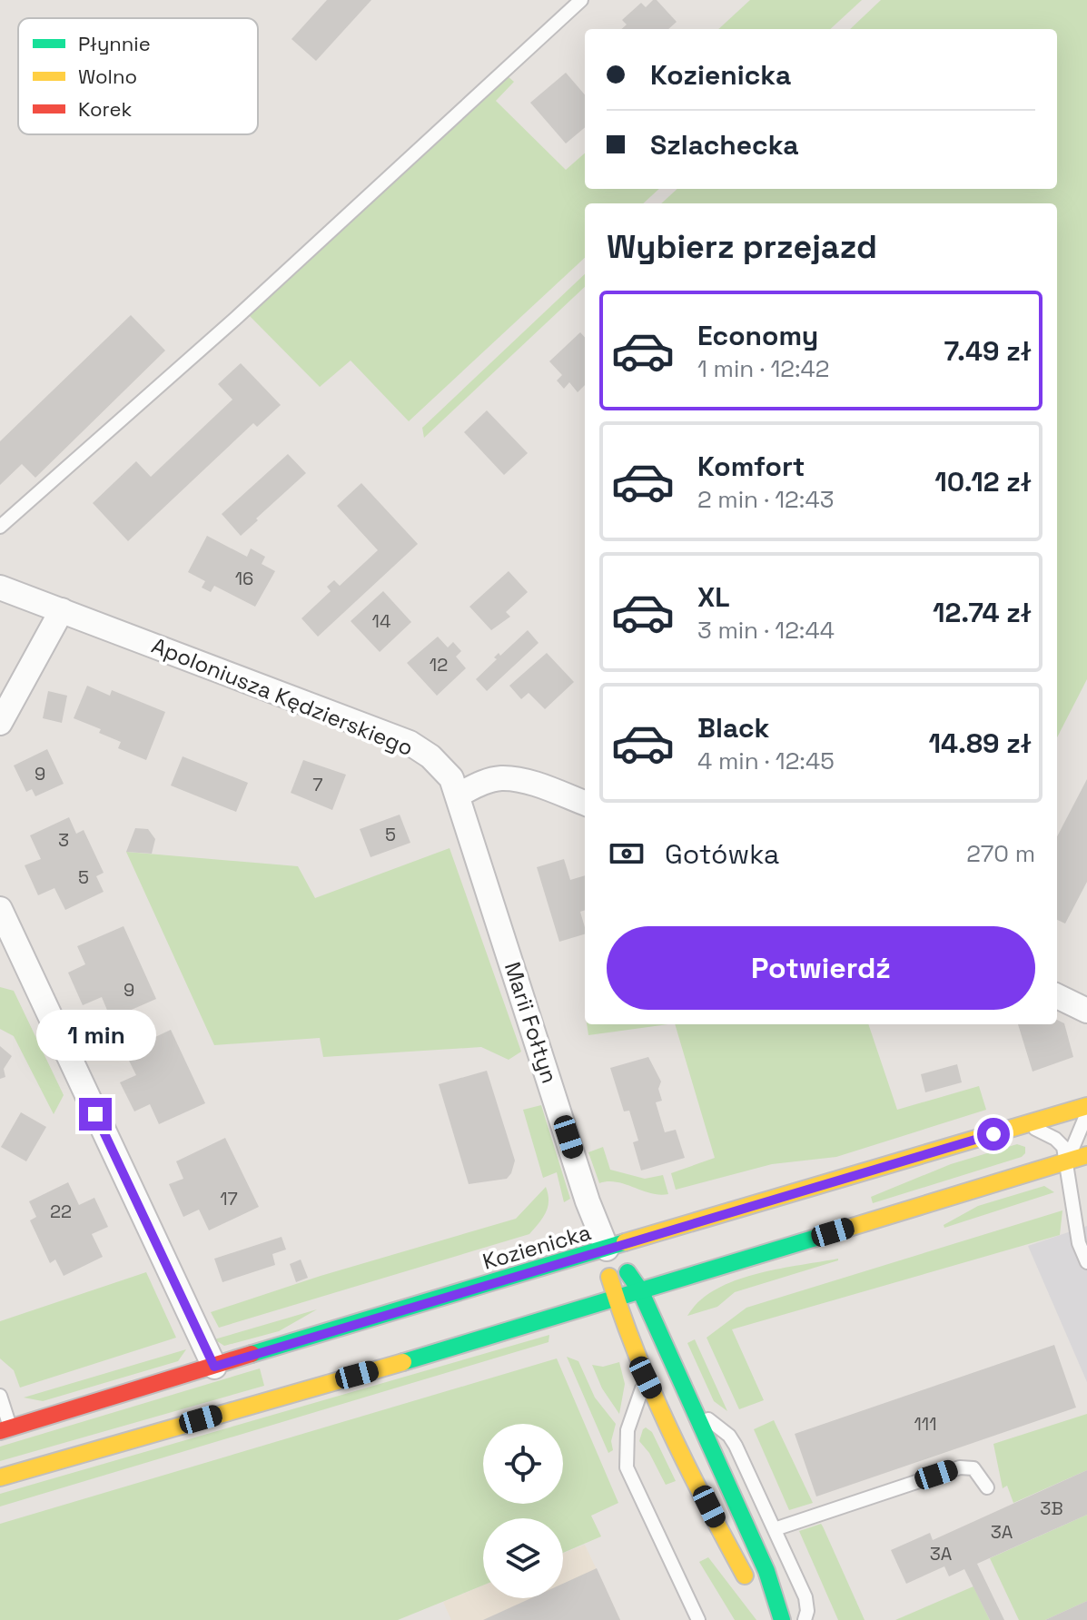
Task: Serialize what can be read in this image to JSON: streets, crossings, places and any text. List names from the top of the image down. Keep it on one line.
{"streets":{"main road":["Marii Fołtyn","Kozienicka"],"street":["Apoloniusza Kędzierskiego"]},"crossings":[["Apoloniusza Kędzierskiego","Marii Fołtyn"],["Marii Fołtyn","Kozienicka"]],"house_numbers":["16","14","12","9","7","5","3","5","9","17","22","111","3B","3A","3A"],"legend":["Płynnie","Wolno","Korek"],"page":{"banner":["Kozienicka","Szlachecka"],"heading":"Wybierz przejazd","list":[{"name":"Economy","note":"1 min · 12:42","value":"7.49 zł"},{"name":"Komfort","note":"2 min · 12:43","value":"10.12 zł"},{"name":"XL","note":"3 min · 12:44","value":"12.74 zł"},{"name":"Black","note":"4 min · 12:45","value":"14.89 zł"}],"pay":["Gotówka","270 m"],"buttons":"Potwierdź","bubble":"1 min"}}
